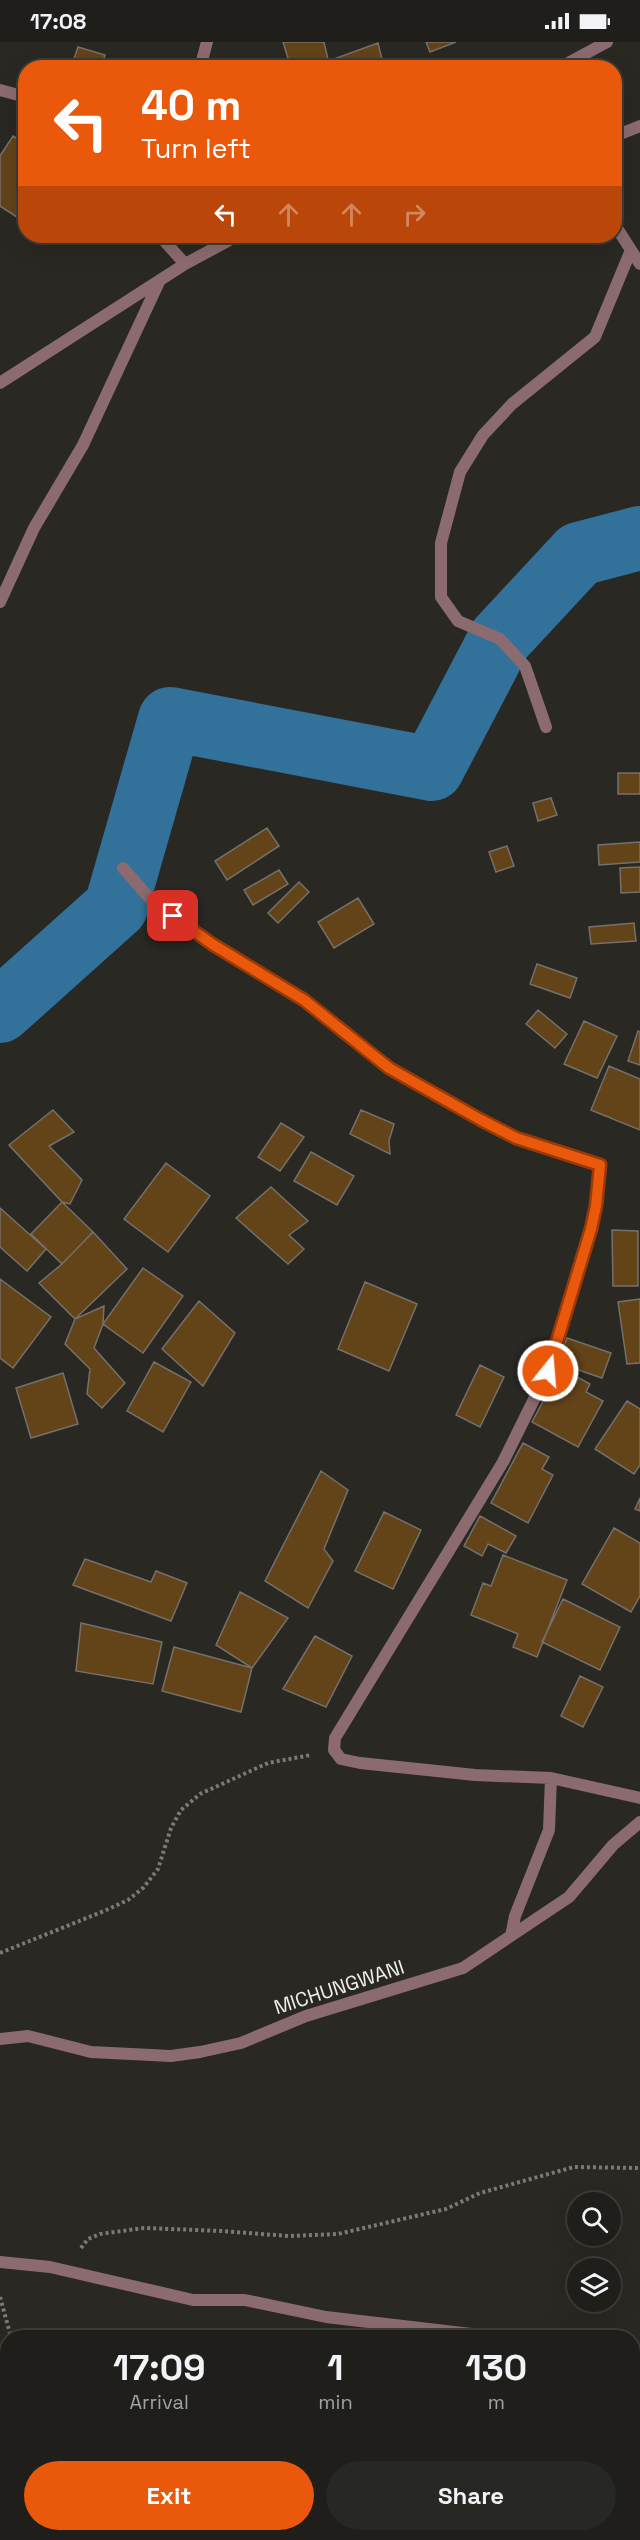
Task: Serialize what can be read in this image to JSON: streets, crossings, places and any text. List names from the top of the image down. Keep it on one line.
{"streets":{"street":["MICHUNGWANI"]},"page":{"status":"17:08","turn":["40 m","Turn left"],"eta":["17:09","Arrival","1","min","130","m"],"buttons":["Exit","Share"]}}
